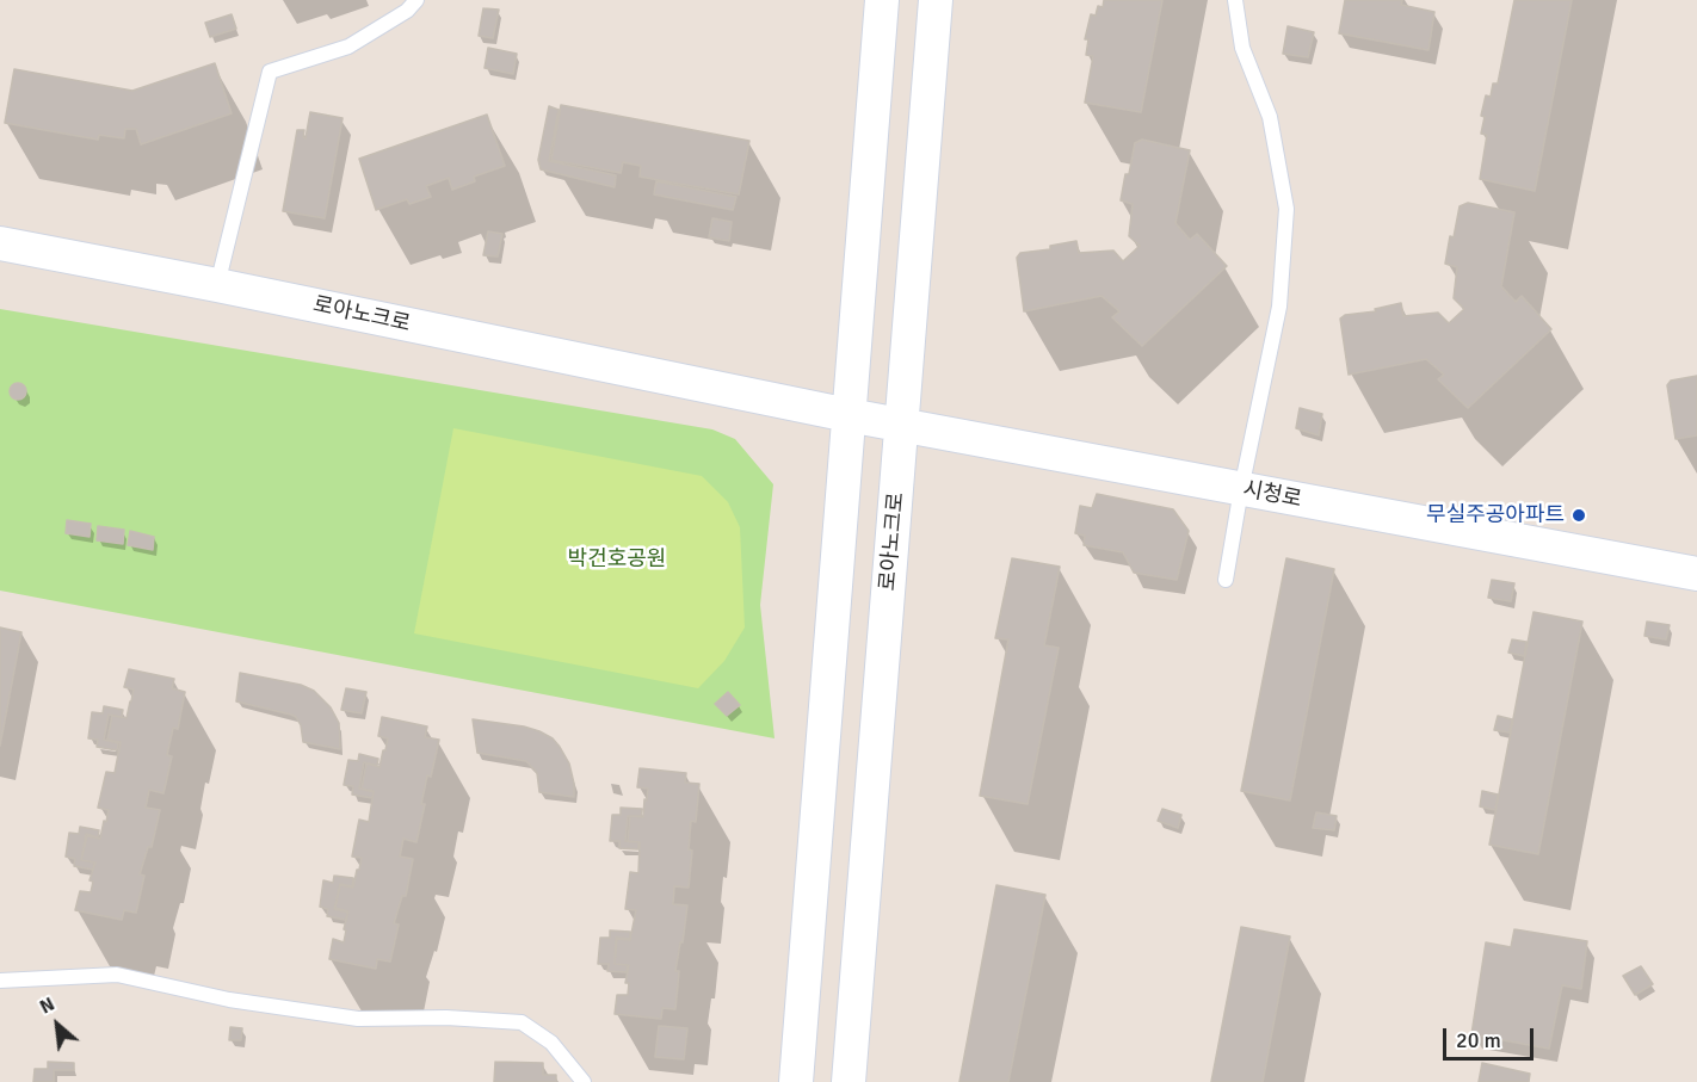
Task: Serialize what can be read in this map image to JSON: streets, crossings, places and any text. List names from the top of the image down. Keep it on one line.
{"streets":{"street":["로아노크로","시청로"]},"crossings":[["로아노크로","시청로"]],"parks":["박건호공원"],"places":["무실주공아파트"],"scale_bar":"20 m","north":"top left"}
